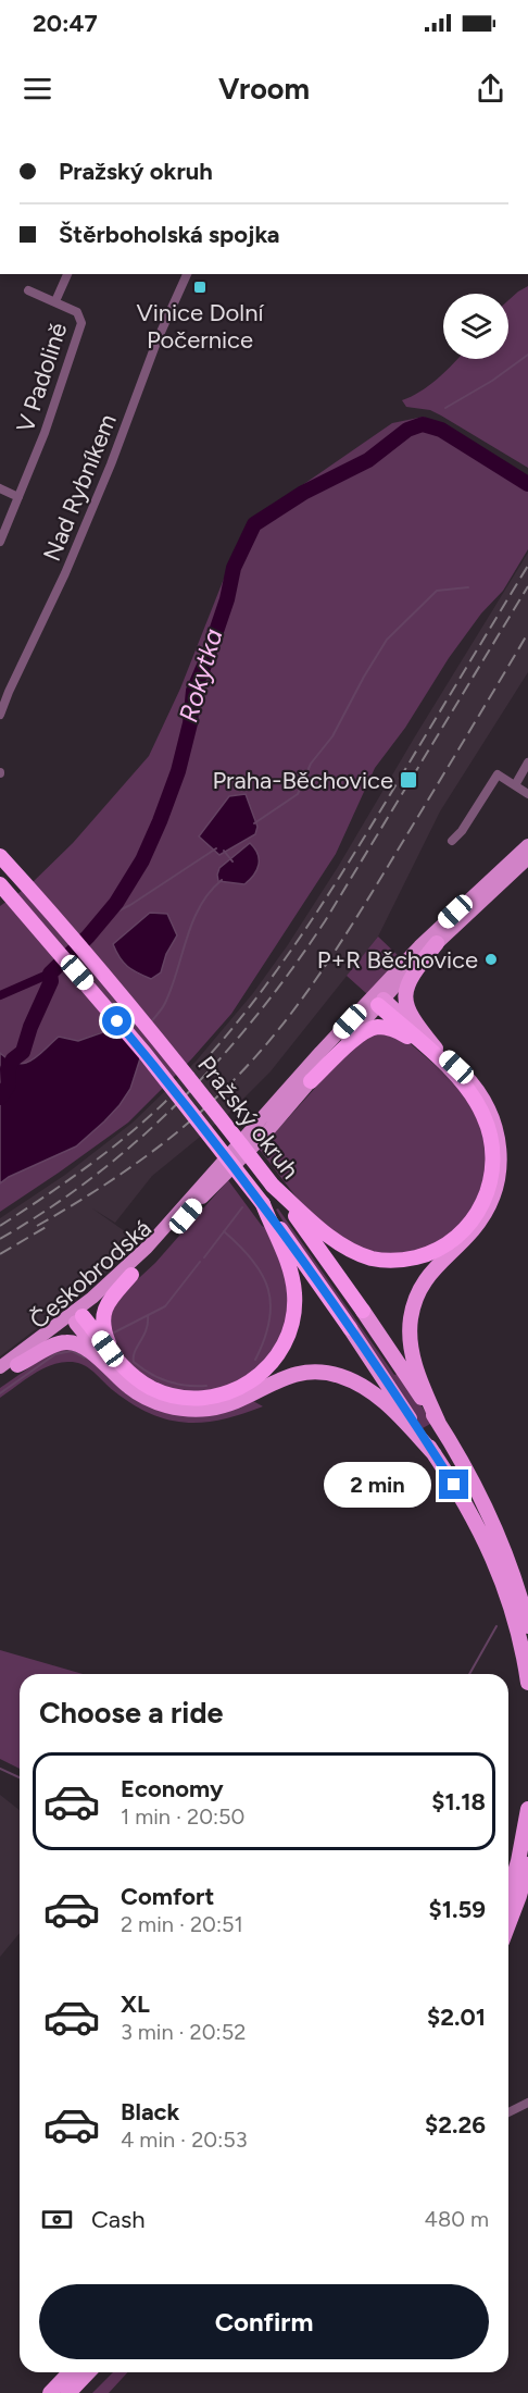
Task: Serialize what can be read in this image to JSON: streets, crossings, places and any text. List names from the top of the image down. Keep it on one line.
{"streets":{"highway":["Pražský okruh"],"main road":["Českobrodská"],"street":["V Padolině","Nad Rybníkem"]},"water":["Rokytka"],"places":{"transit":["Vinice Dolní Počernice","Praha-Běchovice"],"other":["P+R Běchovice"]},"page":{"status":"20:47","header":"Vroom","banner":["Pražský okruh","Štěrboholská spojka"],"bubble":"2 min","heading":"Choose a ride","list":[{"name":"Economy","note":"1 min · 20:50","value":"$1.18"},{"name":"Comfort","note":"2 min · 20:51","value":"$1.59"},{"name":"XL","note":"3 min · 20:52","value":"$2.01"},{"name":"Black","note":"4 min · 20:53","value":"$2.26"}],"pay":["Cash","480 m"],"buttons":"Confirm"}}
